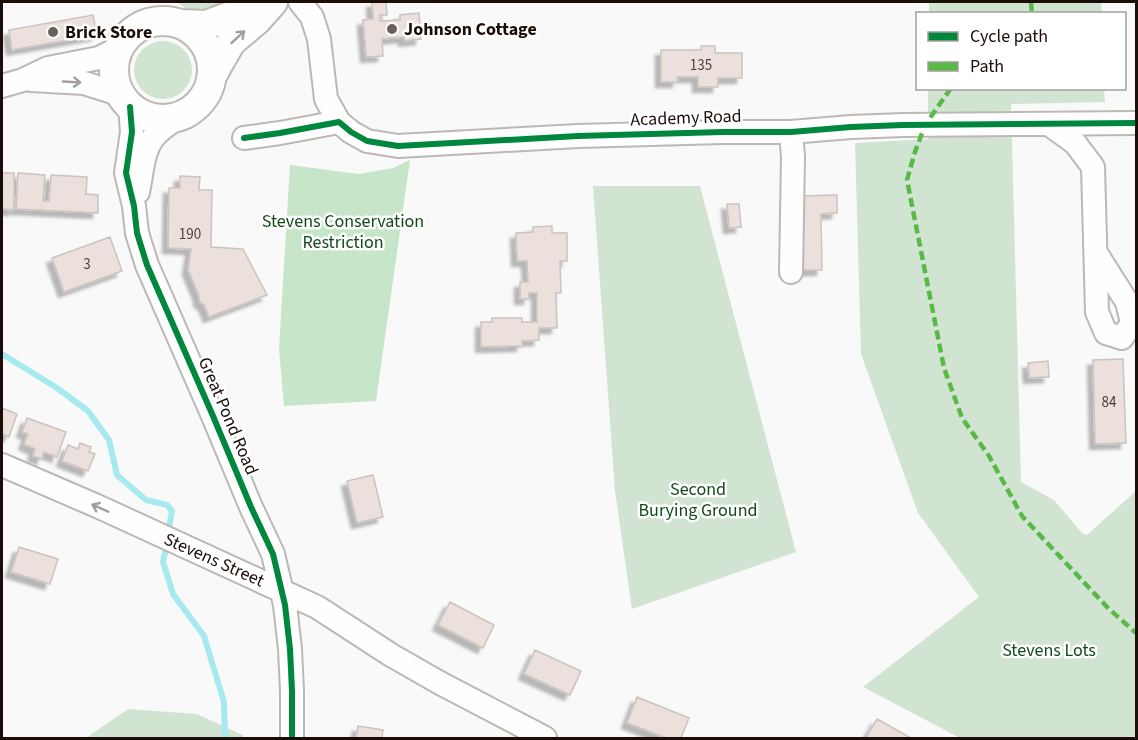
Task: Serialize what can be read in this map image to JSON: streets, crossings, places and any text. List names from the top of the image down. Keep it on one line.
{"streets":{"street":["Academy Road","Great Pond Road","Stevens Street"]},"crossings":[["Great Pond Road","Stevens Street"]],"one_way":["Stevens Street"],"parks":["Stevens Conservation Restriction","Second Burying Ground","Stevens Lots"],"places":["Johnson Cottage","Brick Store"],"house_numbers":["135","190","3","84"],"legend":["Cycle path","Path"]}
